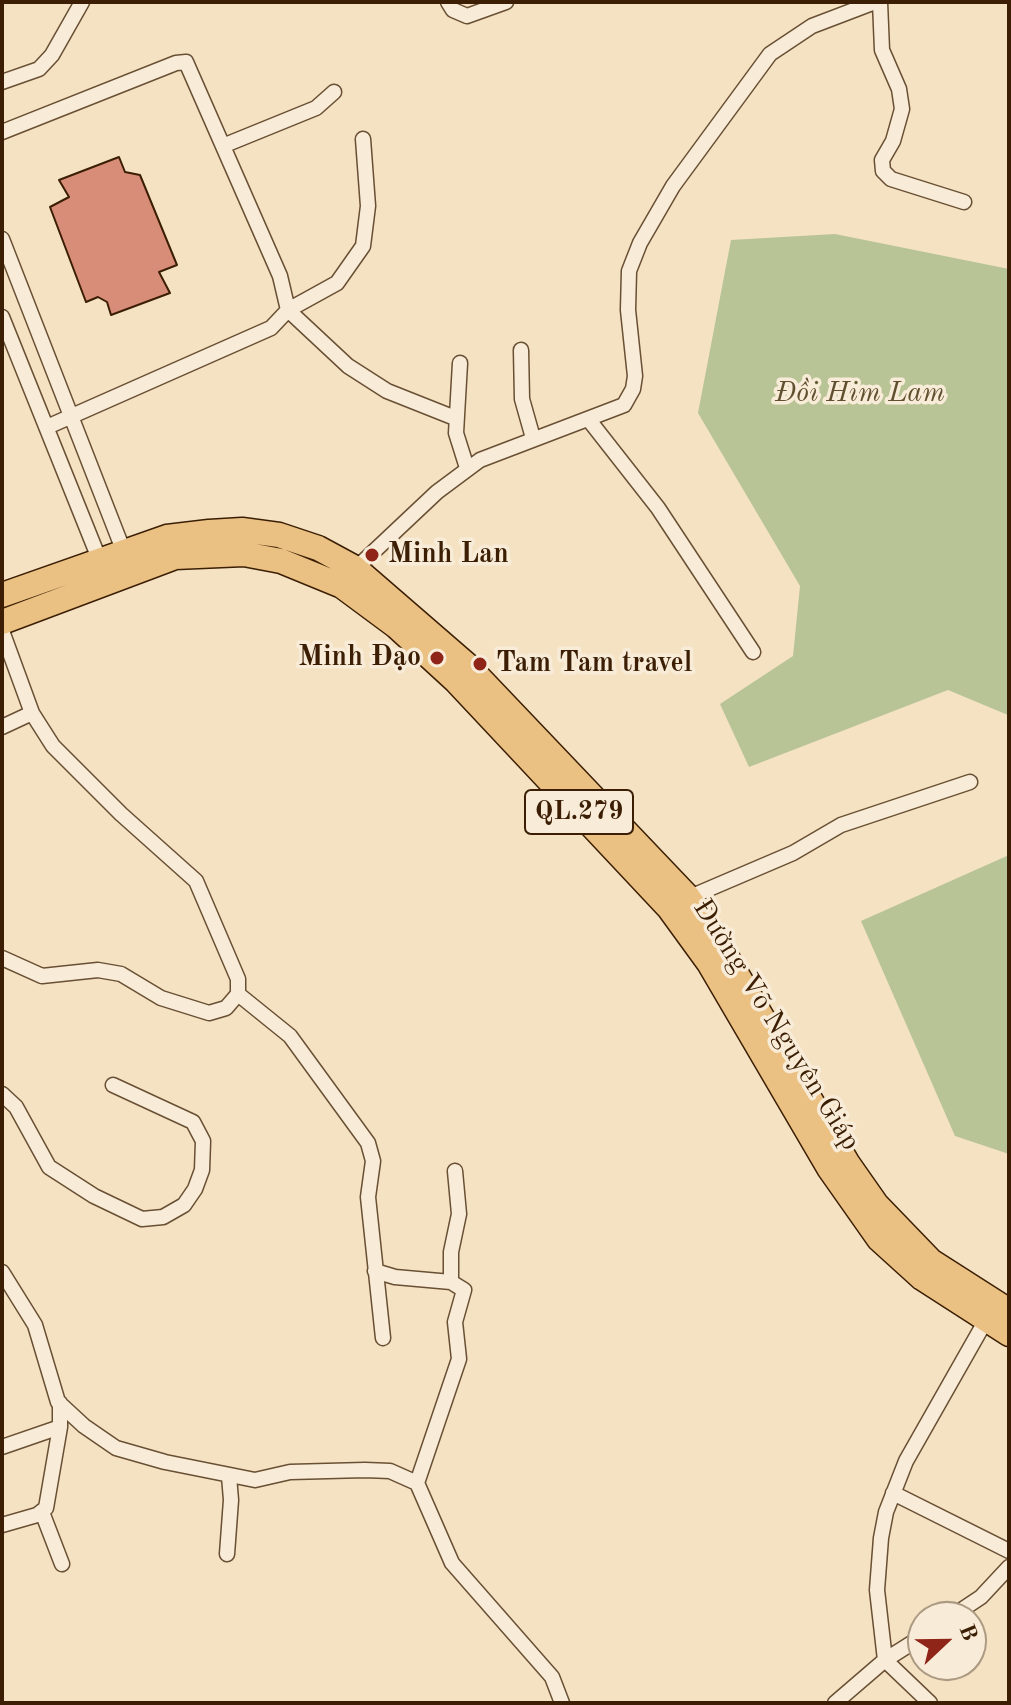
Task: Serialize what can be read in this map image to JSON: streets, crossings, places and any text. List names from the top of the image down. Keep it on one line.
{"streets":{"highway":["QL.279","Đường Võ Nguyên Giáp"]},"parks":["Đồi Him Lam"],"places":["Minh Lan","Minh Đạo","Tam Tam travel"],"north":"right"}
